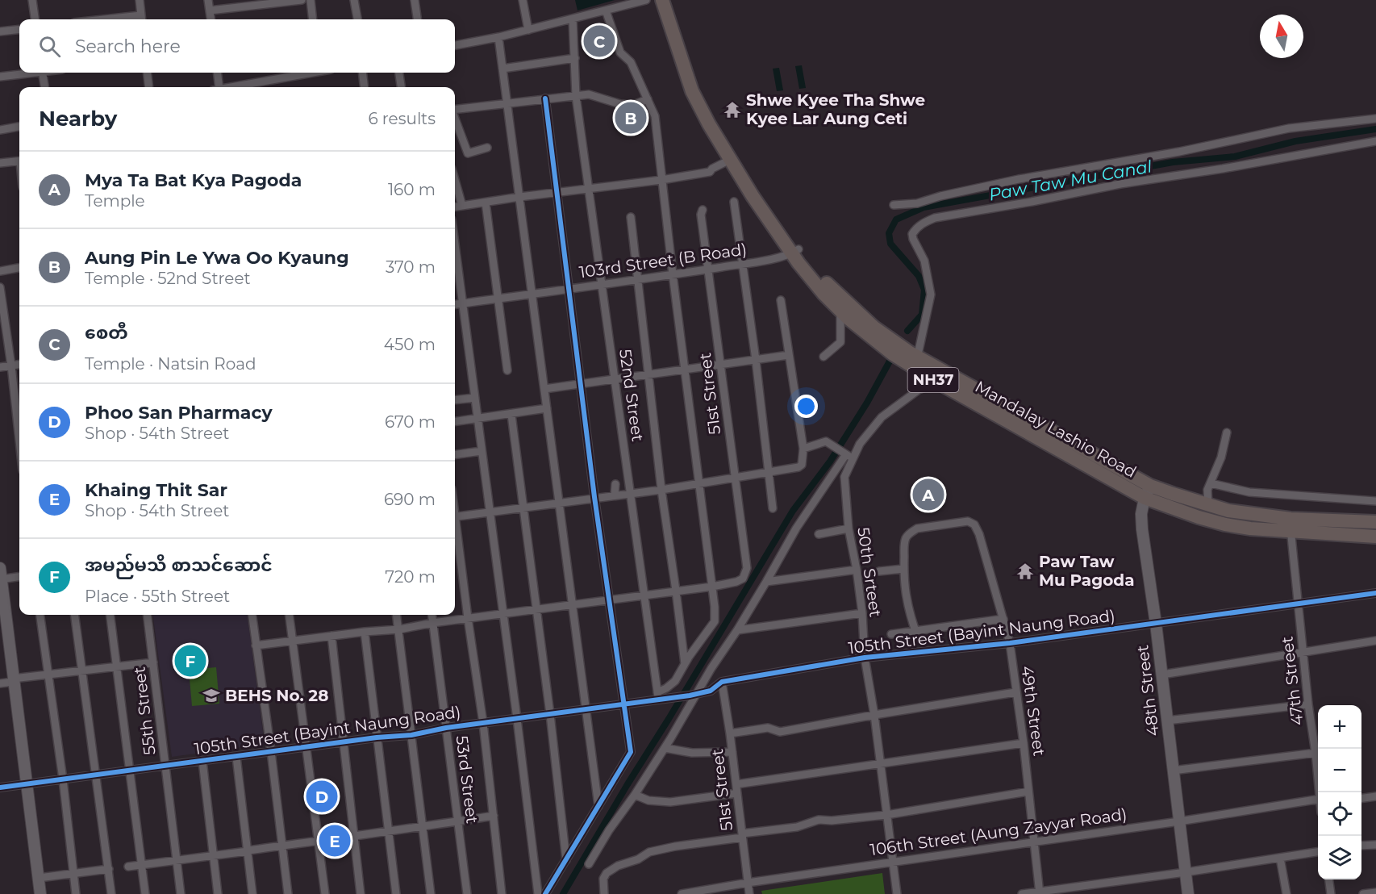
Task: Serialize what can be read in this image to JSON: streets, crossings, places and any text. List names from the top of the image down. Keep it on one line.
{"streets":{"highway":["NH37","Mandalay Lashio Road"],"main road":["48th Street"],"street":["103rd Street (B Road)","51st Street","52nd Street","50th Srteet","105th Street (Bayint Naung Road)","47th Street","55th Street","49th Street","53rd Street","106th Street (Aung Zayyar Road)"]},"crossings":[["103rd Street (B Road)","NH37"],["103rd Street (B Road)","51st Street"],["103rd Street (B Road)","52nd Street"],["103rd Street (B Road)","Mandalay Lashio Road"],["NH37","Mandalay Lashio Road"],["NH37","47th Street"],["NH37","48th Street"],["51st Street","105th Street (Bayint Naung Road)"],["51st Street","106th Street (Aung Zayyar Road)"],["52nd Street","105th Street (Bayint Naung Road)"],["Mandalay Lashio Road","50th Srteet"],["Mandalay Lashio Road","47th Street"],["Mandalay Lashio Road","48th Street"],["50th Srteet","105th Street (Bayint Naung Road)"],["50th Srteet","106th Street (Aung Zayyar Road)"],["105th Street (Bayint Naung Road)","47th Street"],["105th Street (Bayint Naung Road)","48th Street"],["105th Street (Bayint Naung Road)","55th Street"],["105th Street (Bayint Naung Road)","49th Street"],["105th Street (Bayint Naung Road)","53rd Street"],["48th Street","106th Street (Aung Zayyar Road)"],["49th Street","106th Street (Aung Zayyar Road)"]],"water":["Paw Taw Mu Canal"],"places":{"temple":["Shwe Kyee Tha Shwe Kyee Lar Aung Ceti","Paw Taw Mu Pagoda"],"school or university":["BEHS No. 28"]},"north":"top","page":{"search":"Search here","pins":["C","B","A","F","D","E"],"heading":["Nearby","6 results"],"list":[{"mark":"A","name":"Mya Ta Bat Kya Pagoda","note":"Temple","value":"160 m"},{"mark":"B","name":"Aung Pin Le Ywa Oo Kyaung","note":"Temple · 52nd Street","value":"370 m"},{"mark":"C","name":"စေတီ","note":"Temple · Natsin Road","value":"450 m"},{"mark":"D","name":"Phoo San Pharmacy","note":"Shop · 54th Street","value":"670 m"},{"mark":"E","name":"Khaing Thit Sar","note":"Shop · 54th Street","value":"690 m"},{"mark":"F","name":"အမည်မသိ စာသင်ဆောင်","note":"Place · 55th Street","value":"720 m"}],"map_buttons":["+","−"]}}
